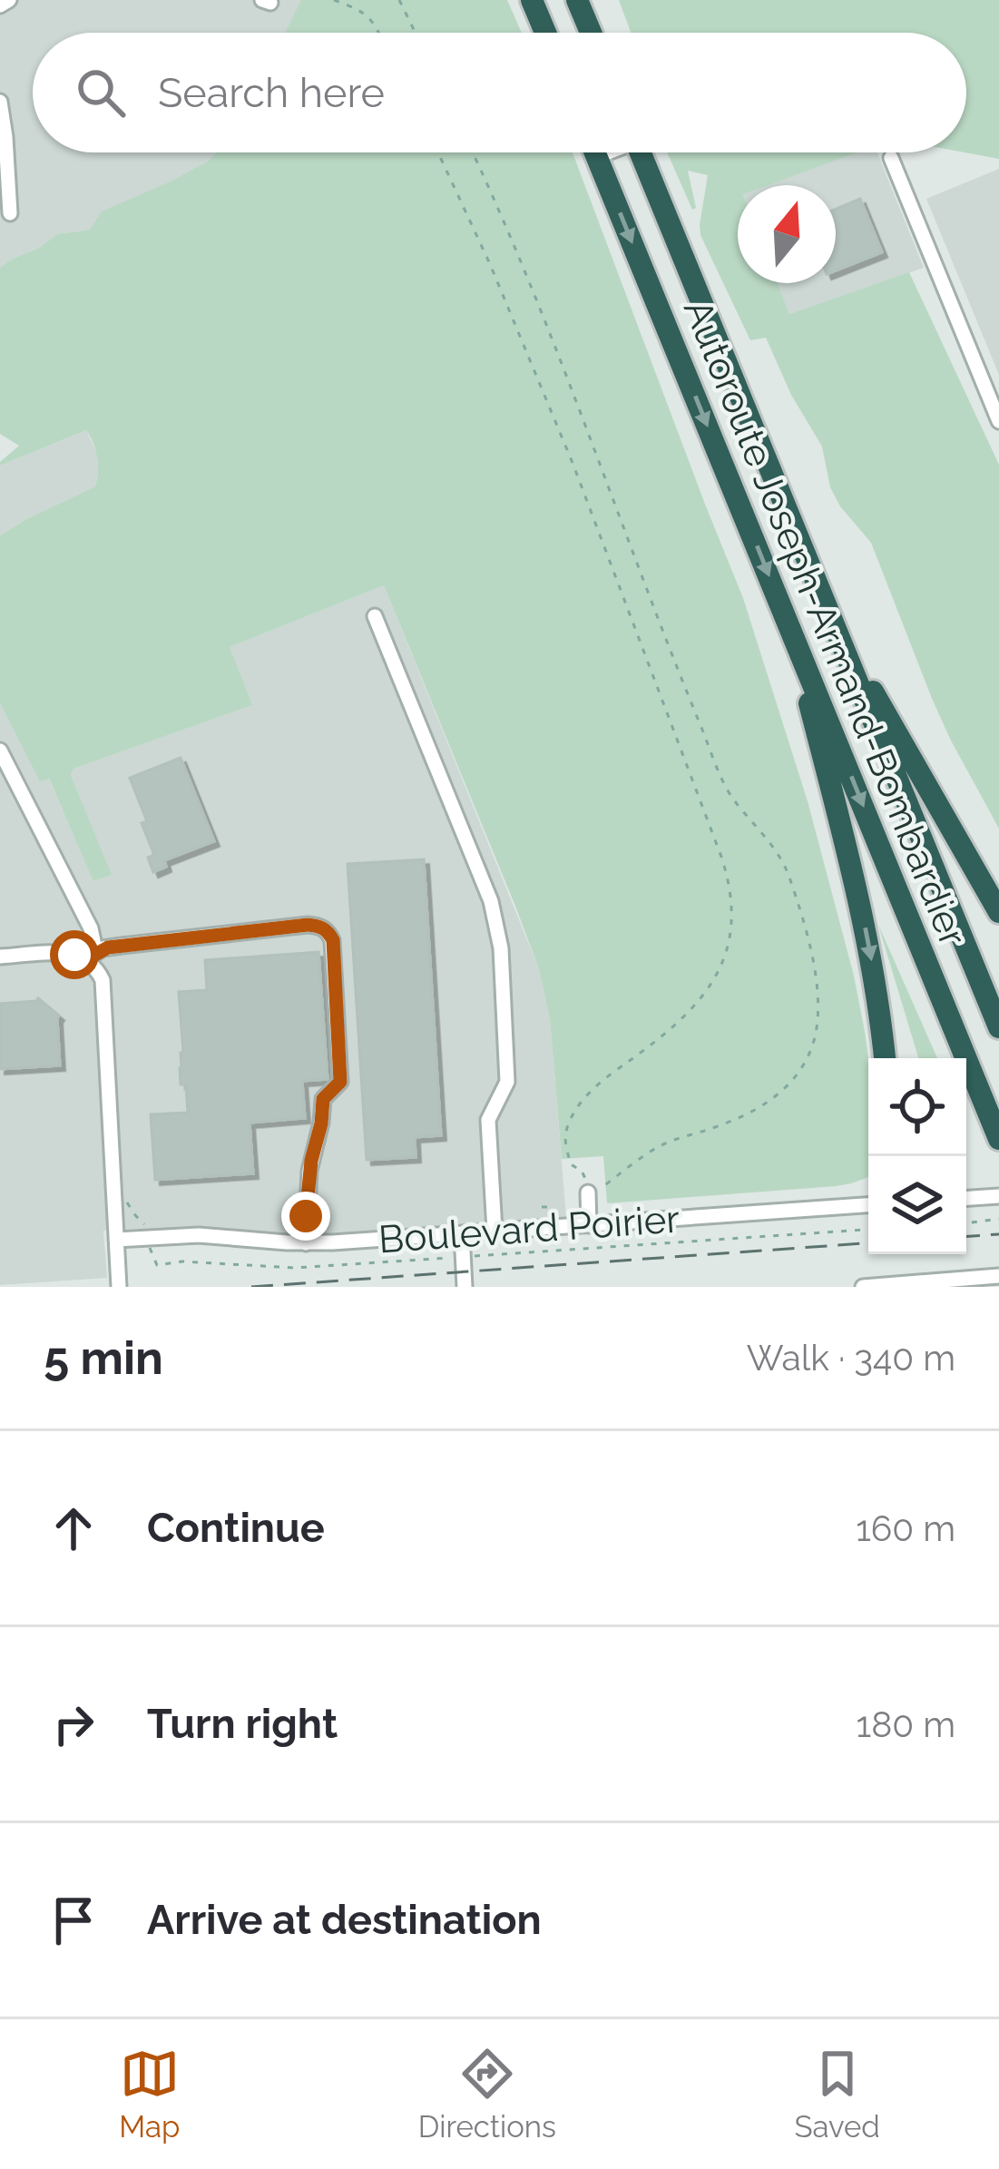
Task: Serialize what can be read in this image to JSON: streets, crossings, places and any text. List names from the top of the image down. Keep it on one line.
{"streets":{"highway":["Autoroute Joseph-Armand-Bombardier"],"street":["Boulevard Poirier"]},"north":"top","page":{"search":"Search here","heading":["5 min","Walk · 340 m"],"list":[["Continue","160 m"],["Turn right","180 m"],"Arrive at destination"],"nav":["Map","Directions","Saved"]}}
